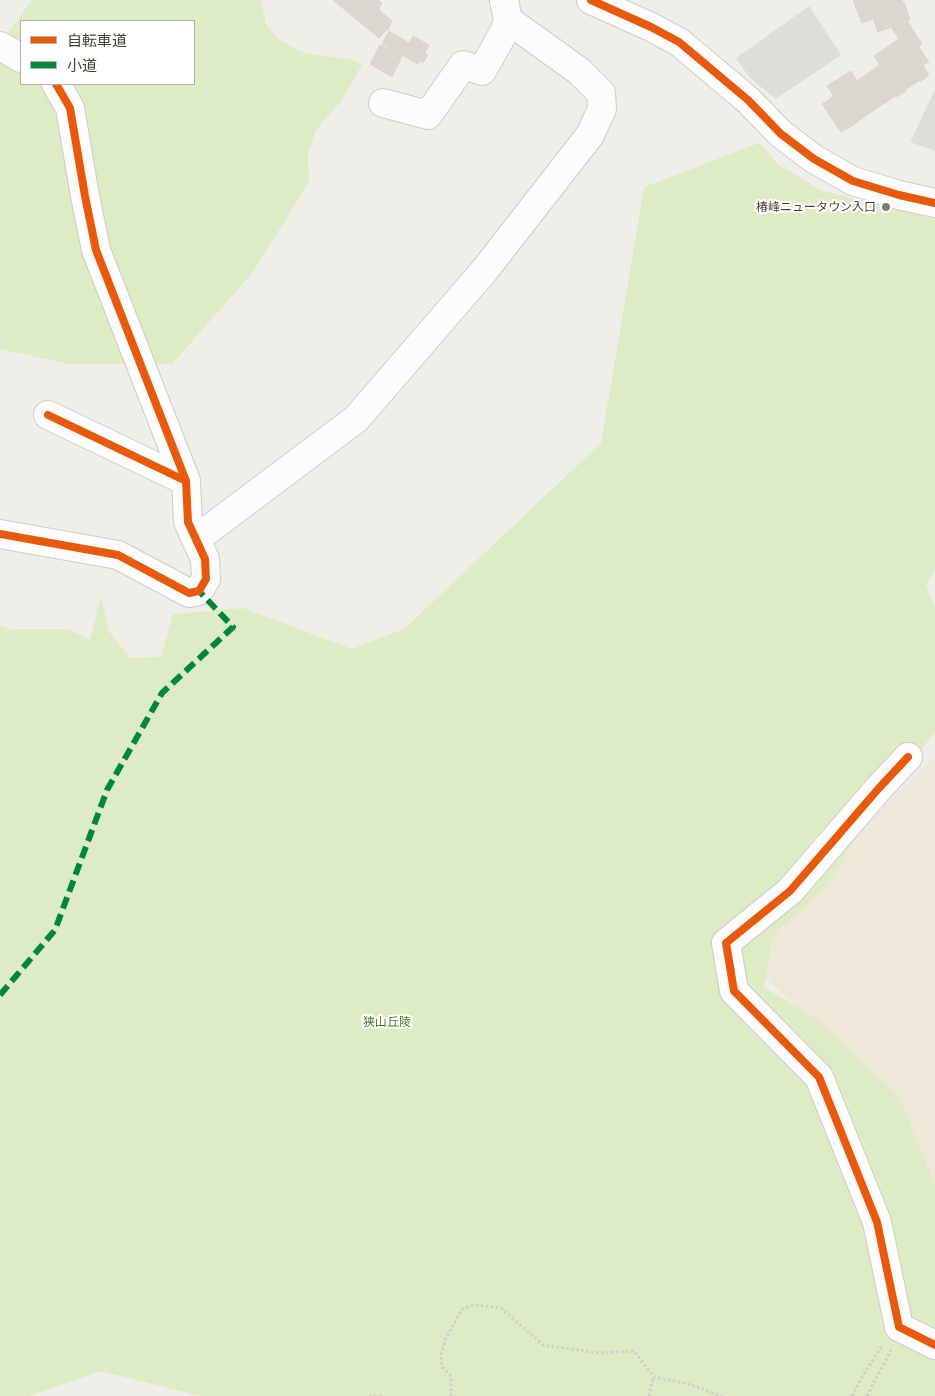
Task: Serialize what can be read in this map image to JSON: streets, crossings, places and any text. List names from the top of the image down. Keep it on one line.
{"parks":["狭山丘陵"],"places":["椿峰ニュータウン入口"],"legend":["自転車道","小道"]}
